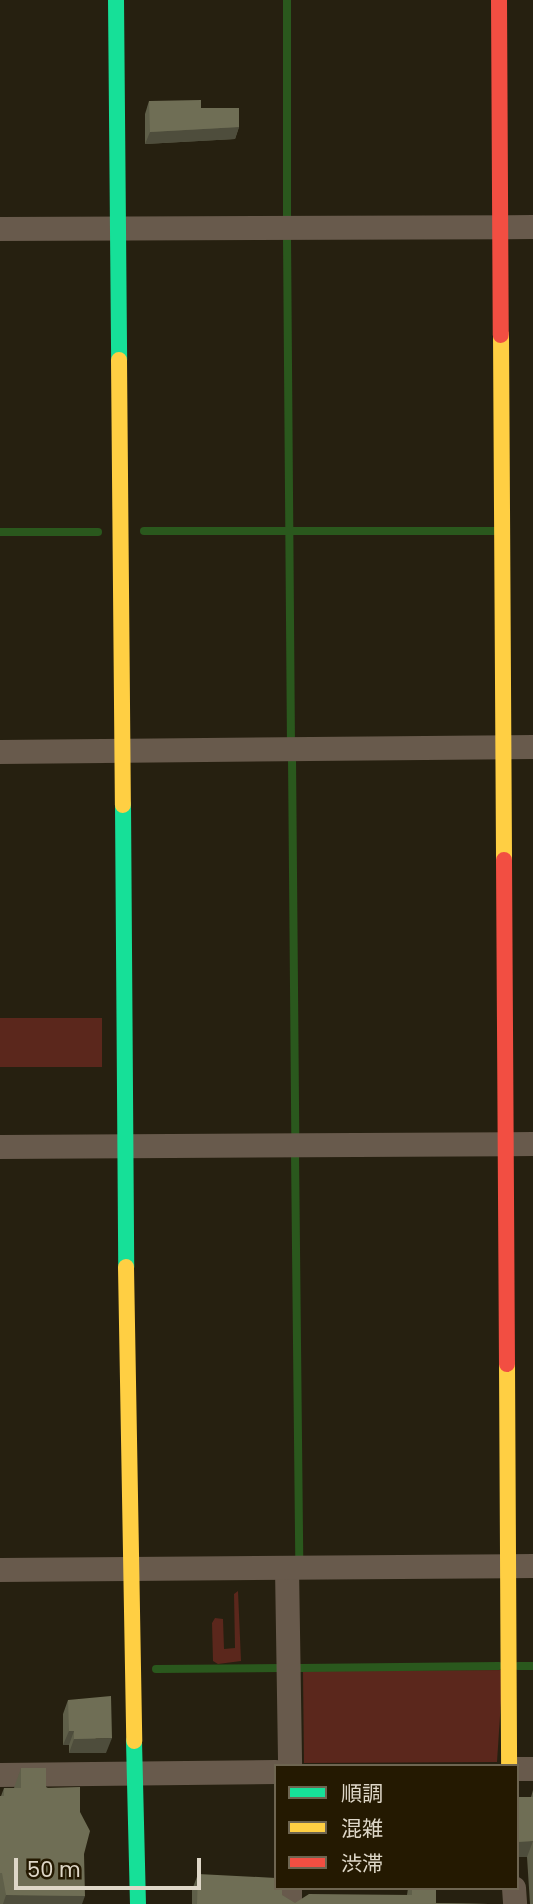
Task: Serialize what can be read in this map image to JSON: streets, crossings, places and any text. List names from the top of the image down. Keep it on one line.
{"legend":["順調","混雑","渋滞"],"scale_bar":"50 m"}
